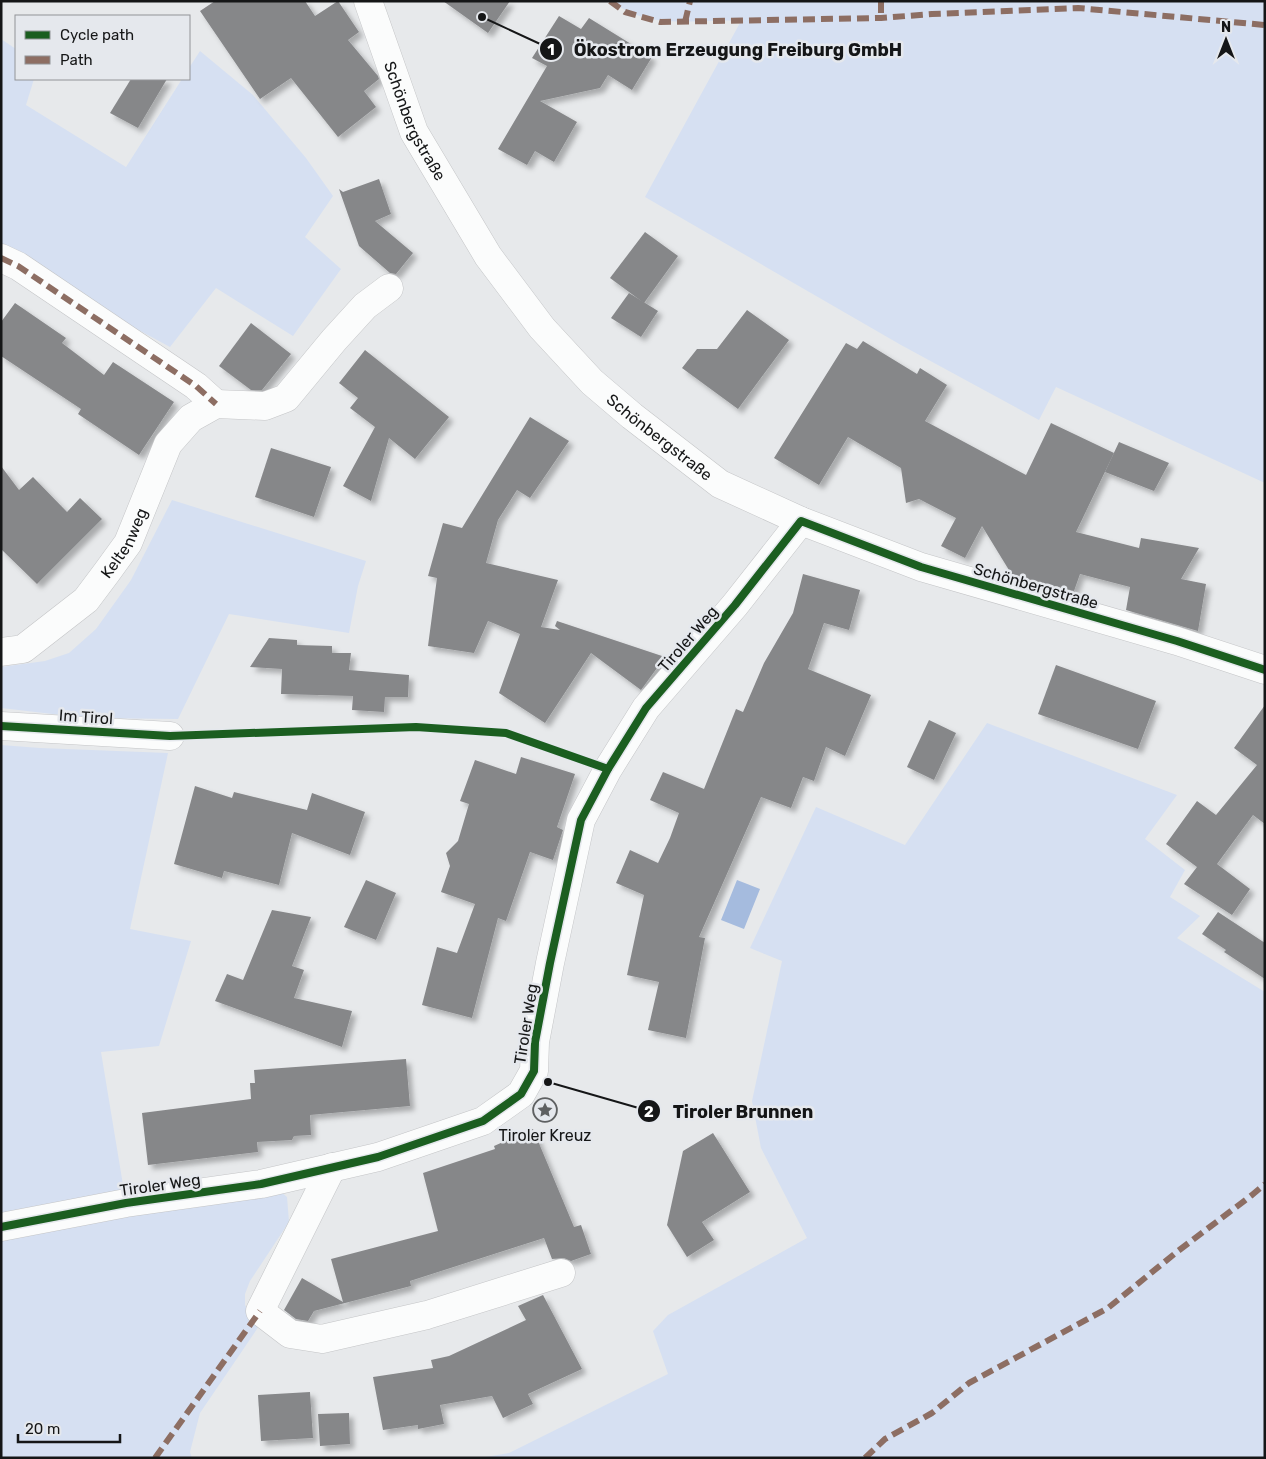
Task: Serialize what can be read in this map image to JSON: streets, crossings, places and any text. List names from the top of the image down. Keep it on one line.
{"streets":{"street":["Schönbergstraße","Keltenweg","Tiroler Weg","Im Tirol"]},"crossings":[["Schönbergstraße","Tiroler Weg"]],"places":{"other":["Ökostrom Erzeugung Freiburg GmbH","Tiroler Brunnen"],"place":["Tiroler Kreuz"]},"legend":["Cycle path","Path"],"scale_bar":"20 m","north":"top"}
